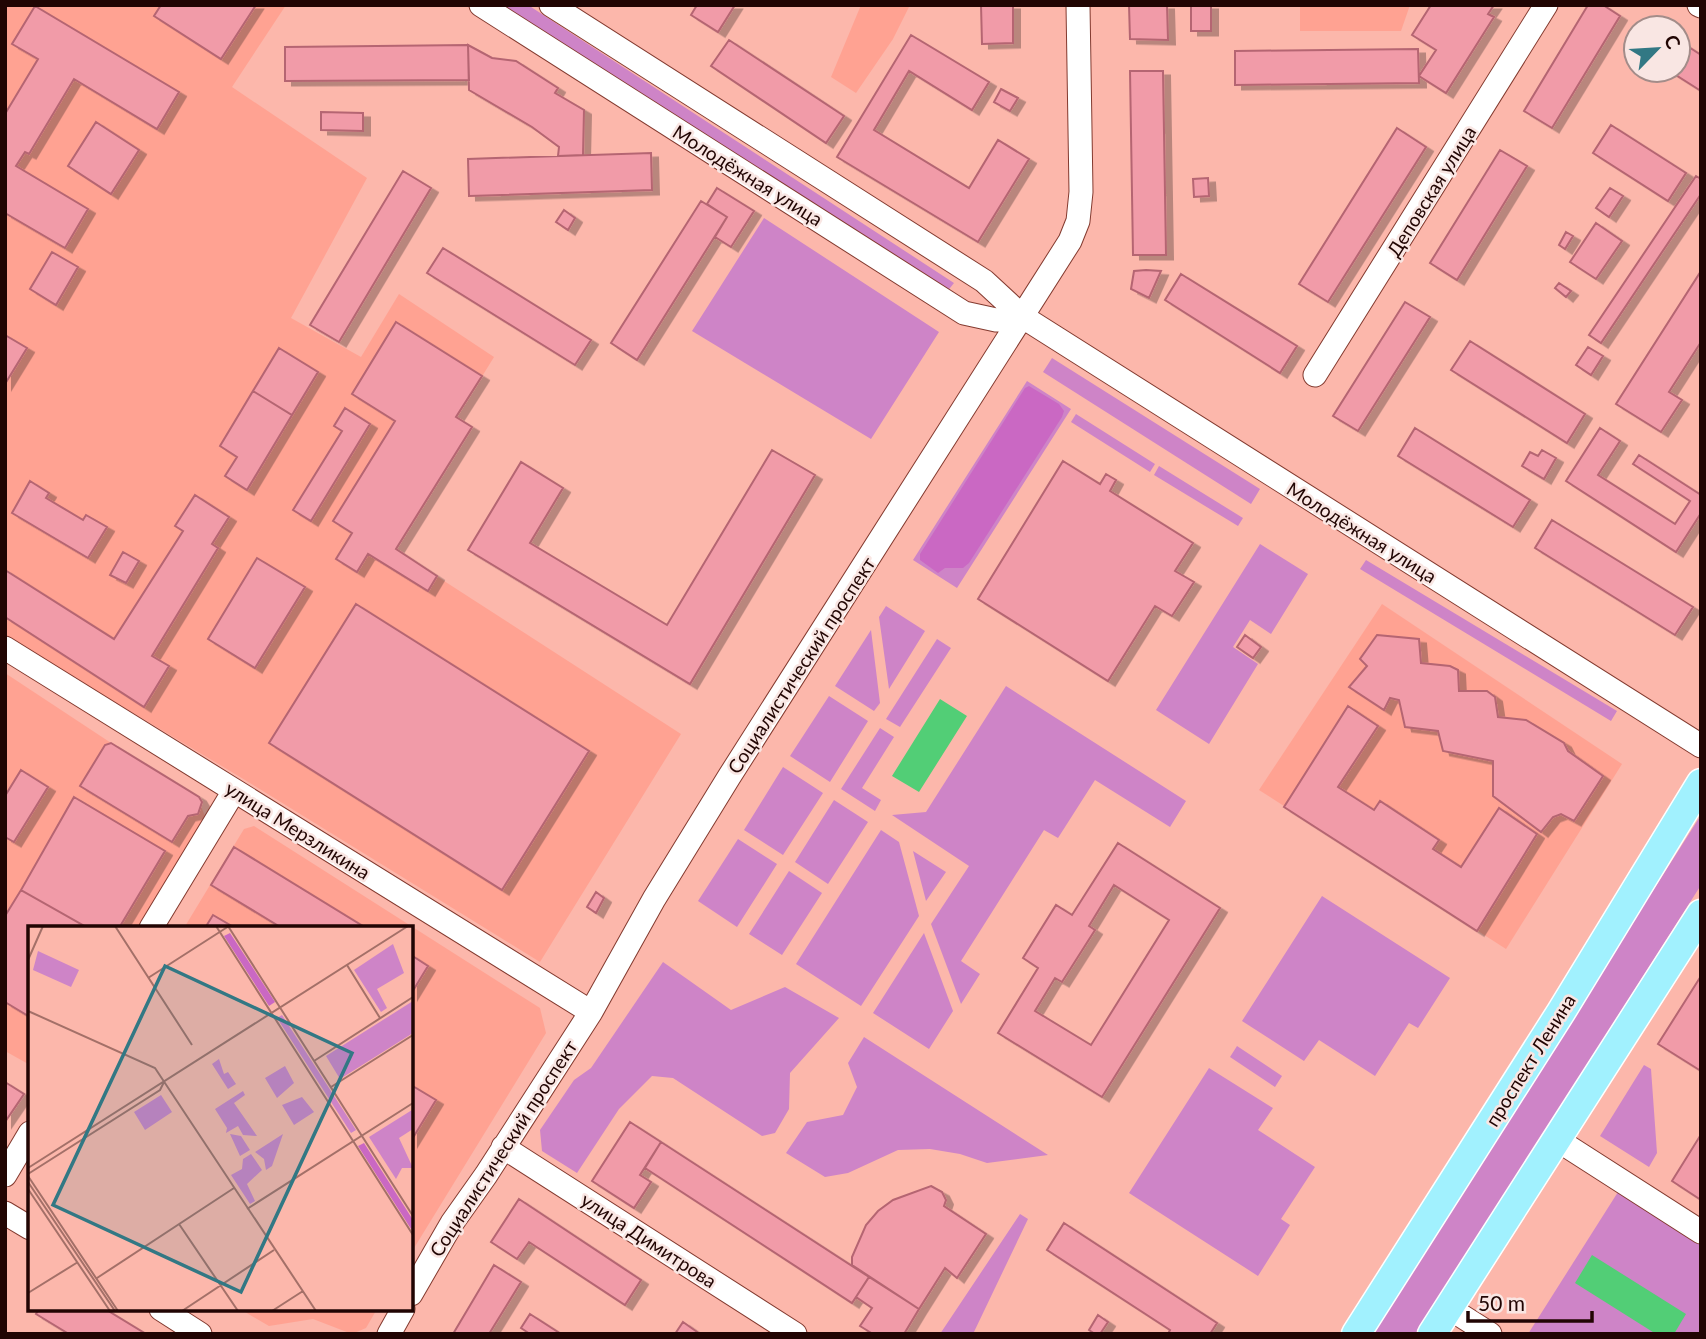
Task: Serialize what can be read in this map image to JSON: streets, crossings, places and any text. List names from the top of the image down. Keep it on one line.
{"streets":{"main road":["проспект Ленина"],"street":["Молодёжная улица","Деповская улица","Социалистический проспект","улица Мерзликина","улица Димитрова"]},"crossings":[["Молодёжная улица","Социалистический проспект"],["Социалистический проспект","улица Мерзликина"],["Социалистический проспект","улица Димитрова"]],"scale_bar":"50 m","north":"top right"}
